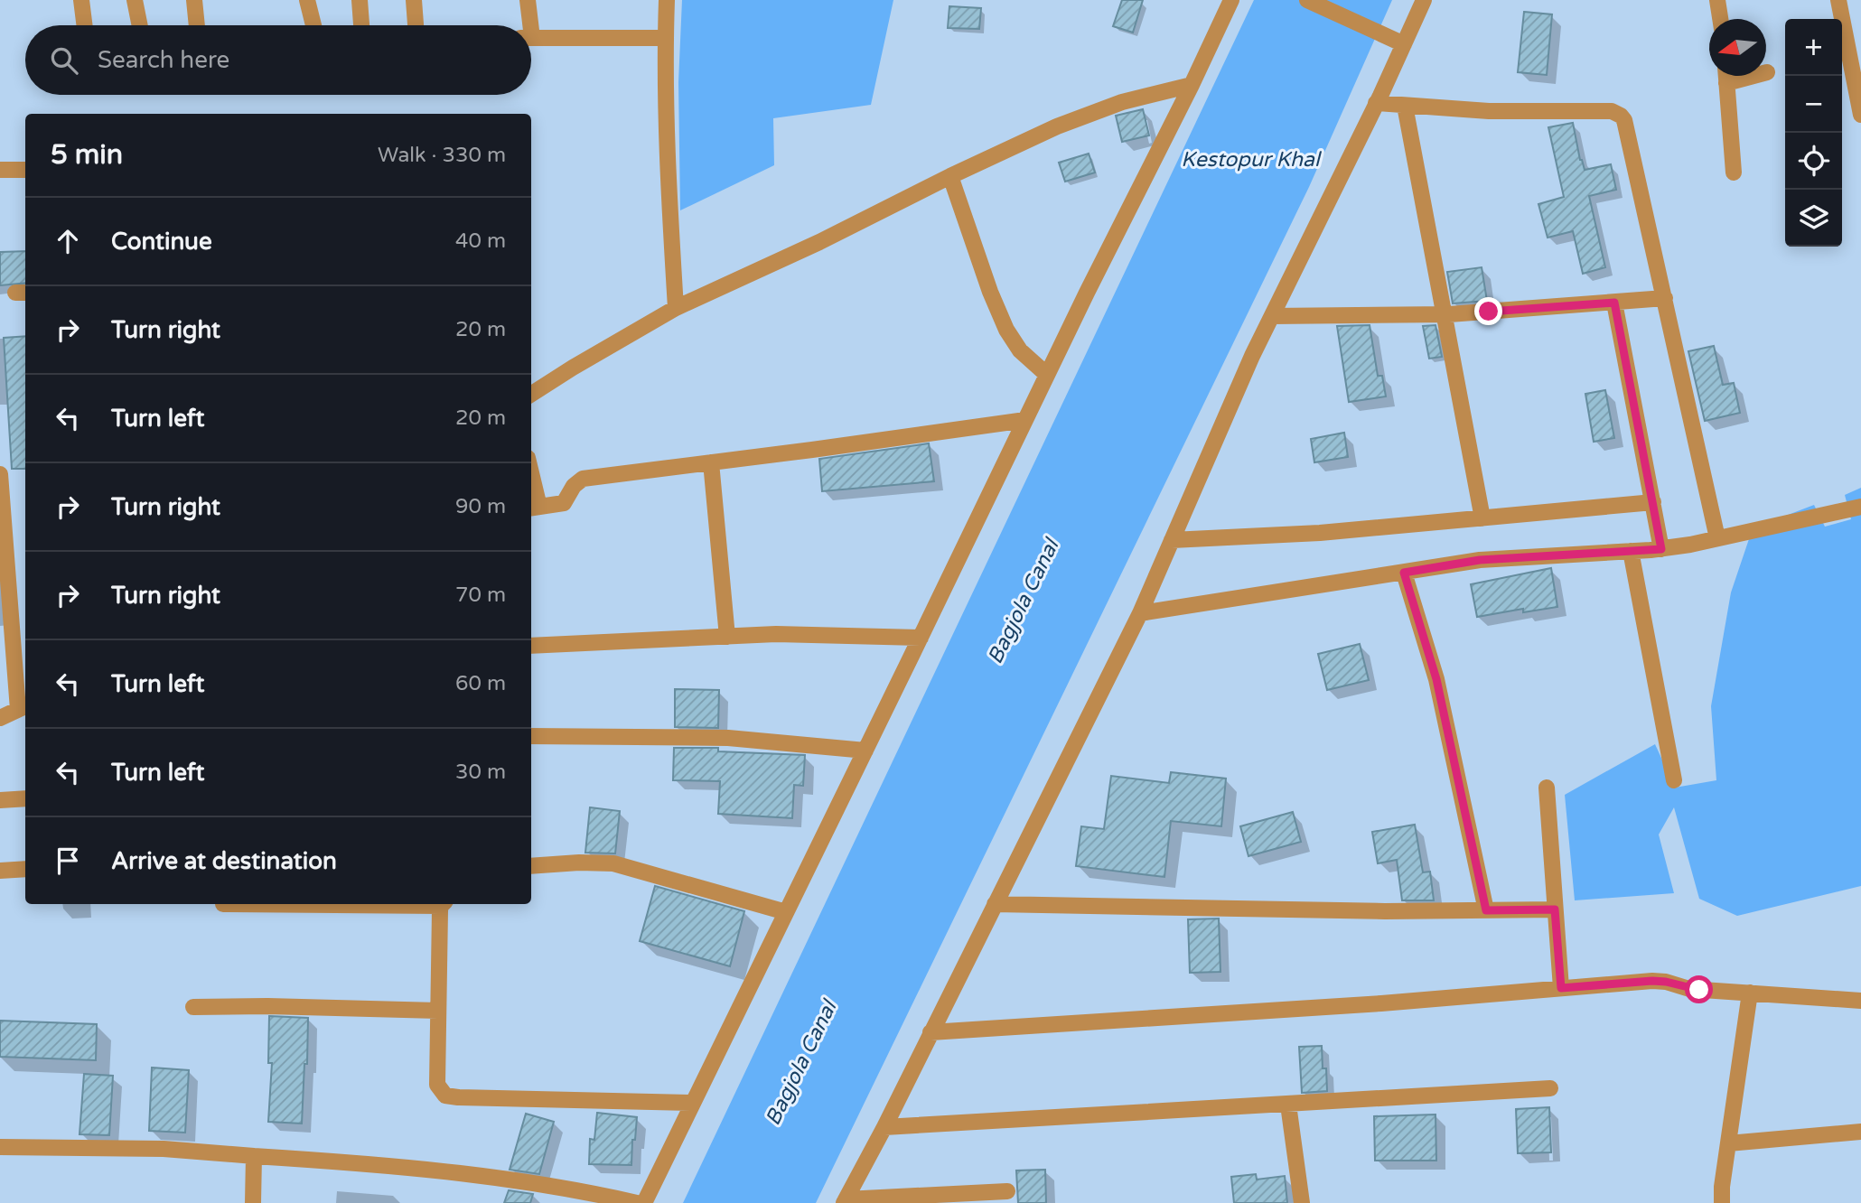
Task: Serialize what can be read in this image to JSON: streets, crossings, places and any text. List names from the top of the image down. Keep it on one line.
{"water":["Kestopur Khal","Bagjola Canal"],"north":"left","page":{"map_buttons":["+","−"],"search":"Search here","heading":["5 min","Walk · 330 m"],"list":[["Continue","40 m"],["Turn right","20 m"],["Turn left","20 m"],["Turn right","90 m"],["Turn right","70 m"],["Turn left","60 m"],["Turn left","30 m"],"Arrive at destination"]}}
